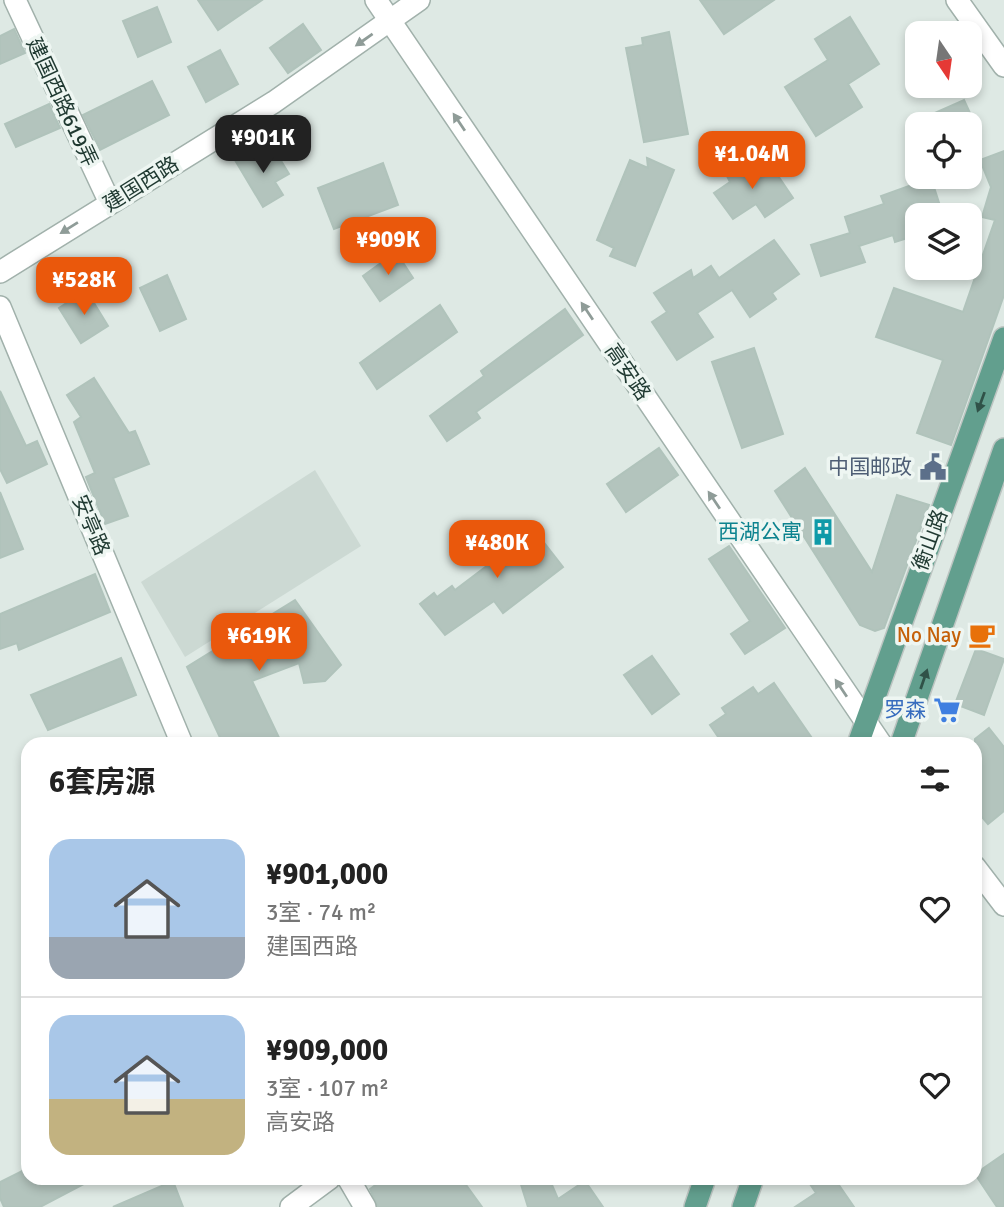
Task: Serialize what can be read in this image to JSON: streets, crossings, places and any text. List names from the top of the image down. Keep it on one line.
{"streets":{"main road":["衡山路"],"street":["建国西路619弄","建国西路","高安路","安亭路"]},"crossings":[["建国西路619弄","建国西路"],["建国西路","高安路"],["高安路","衡山路"]],"one_way":["建国西路","高安路"],"places":{"public building":["中国邮政"],"building":["西湖公寓"],"cafe":["No Nay"],"supermarket":["罗森"]},"north":"bottom","page":{"price":["¥901K","¥1.04M","¥909K","¥528K","¥480K","¥619K"],"heading":"6套房源","list":[{"name":"¥901,000","note":"3室 · 74 m² · 建国西路"},{"name":"¥909,000","note":"3室 · 107 m² · 高安路"}]}}
